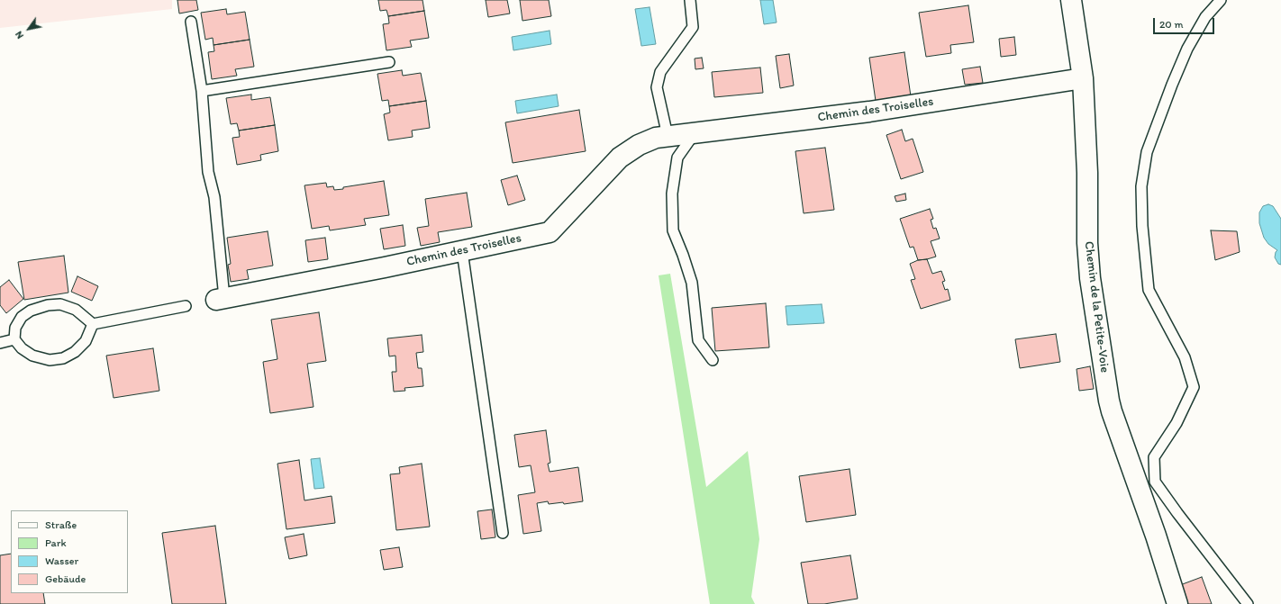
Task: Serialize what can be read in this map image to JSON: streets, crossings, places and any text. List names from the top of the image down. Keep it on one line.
{"streets":{"street":["Chemin des Troiselles","Chemin de la Petite-Voie"]},"crossings":[["Chemin des Troiselles","Chemin de la Petite-Voie"]],"legend":["Straße","Park","Wasser","Gebäude"],"scale_bar":"20 m","north":"bottom left"}
